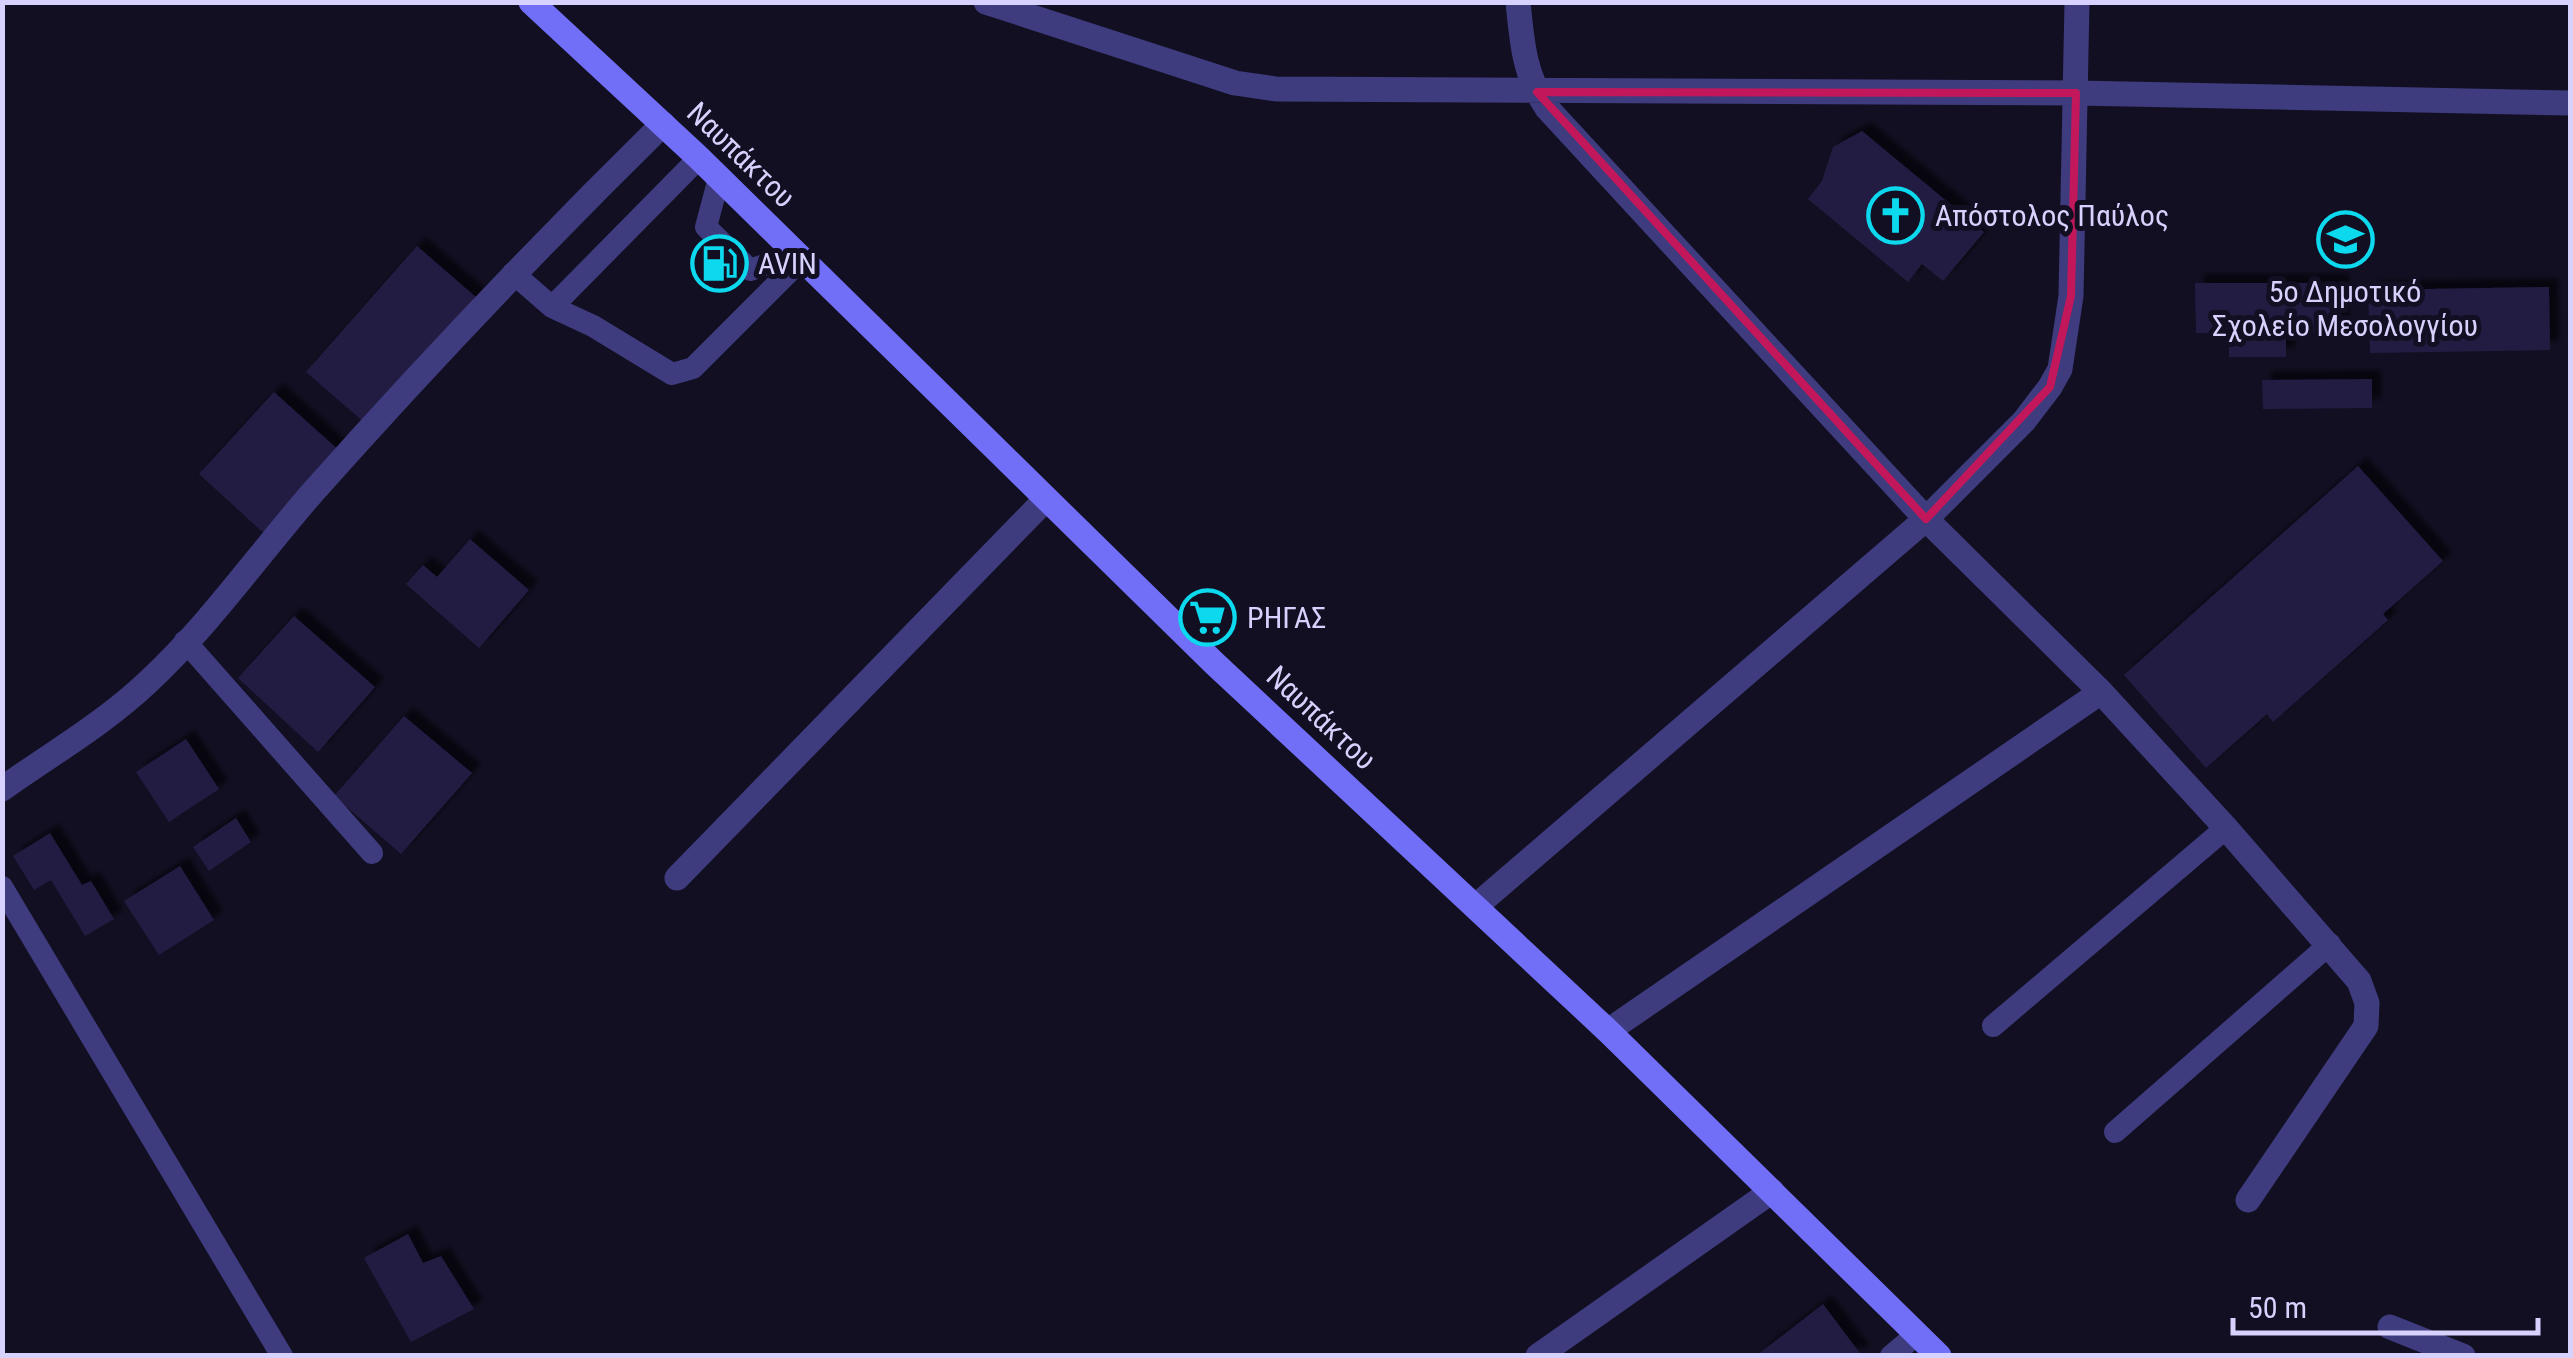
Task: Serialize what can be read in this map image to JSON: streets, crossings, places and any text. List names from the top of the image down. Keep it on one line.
{"streets":{"main road":["Ναυπάκτου"]},"places":{"church":["Απόστολος Παύλος"],"school or university":["5ο Δημοτικό Σχολείο Μεσολογγίου"],"fuel station":["AVIN"],"supermarket":["ΡΗΓΑΣ"]},"scale_bar":"50 m"}
